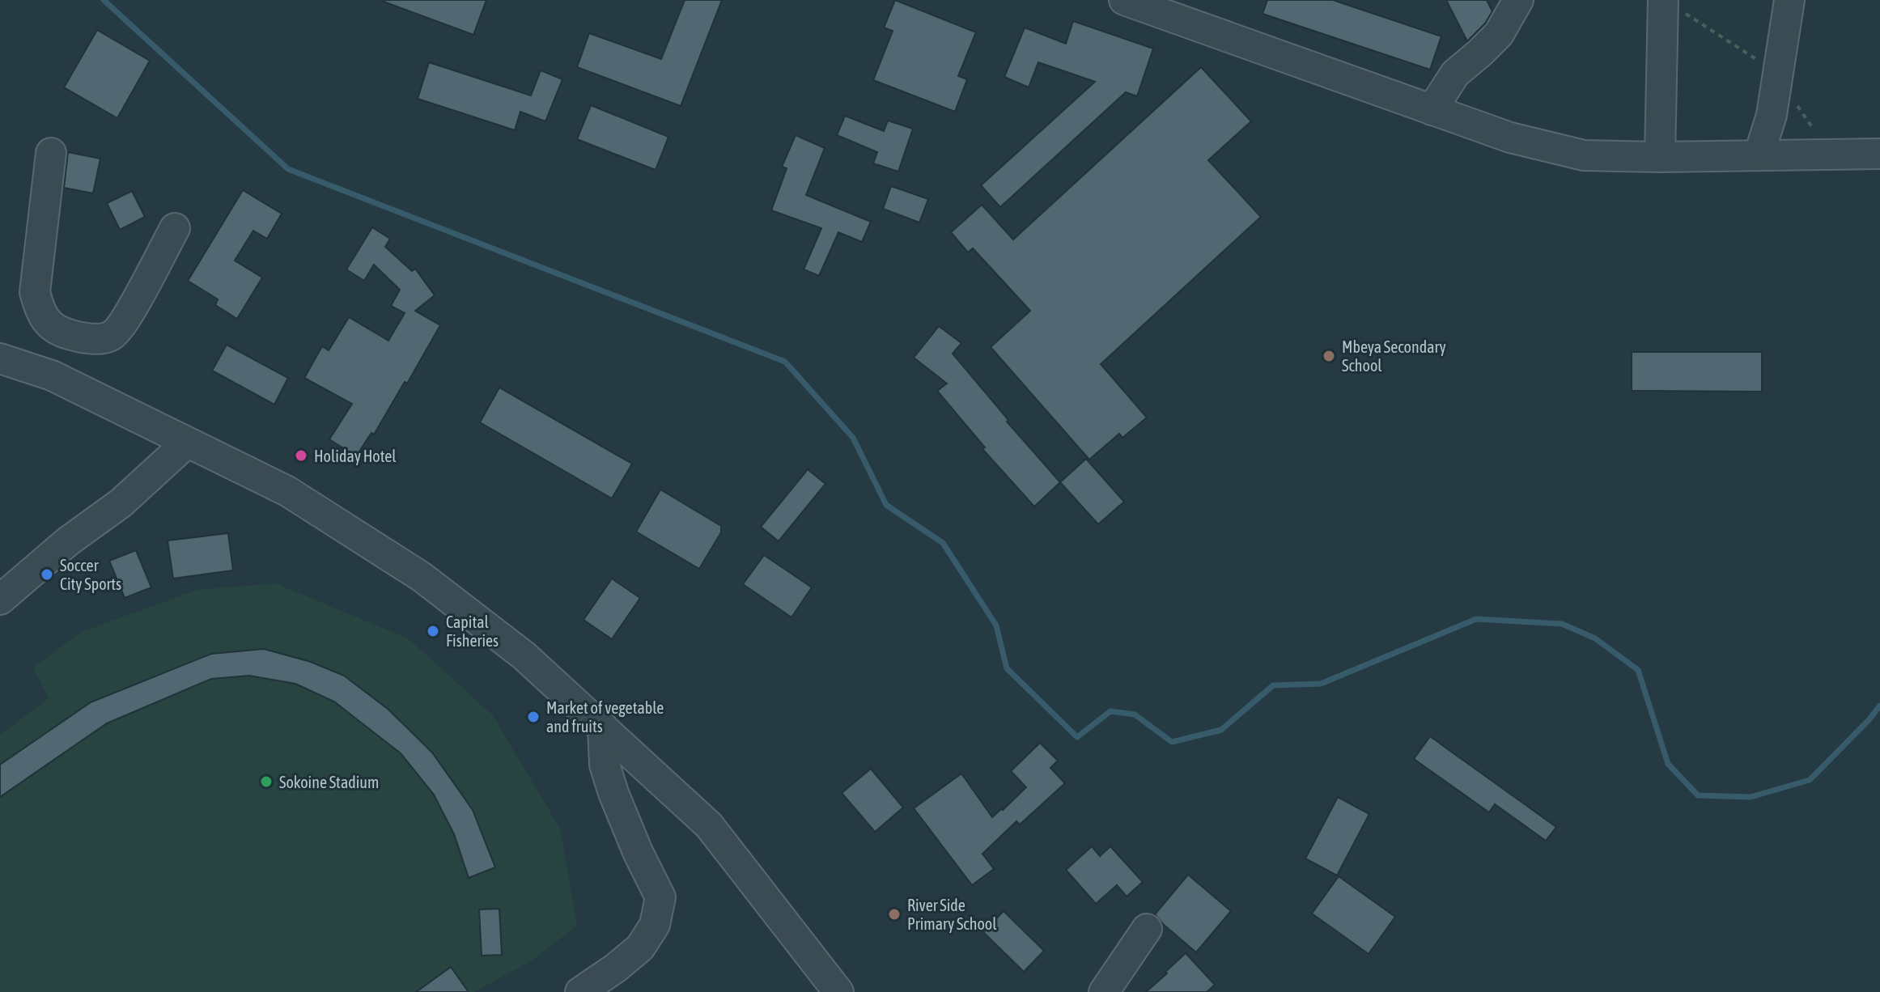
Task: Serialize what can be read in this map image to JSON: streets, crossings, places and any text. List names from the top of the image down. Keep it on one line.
{"places":["Mbeya Secondary School","Holiday Hotel","Soccer City Sports","Capital Fisheries","Market of vegetable and fruits","Sokoine Stadium","River Side Primary School"]}
